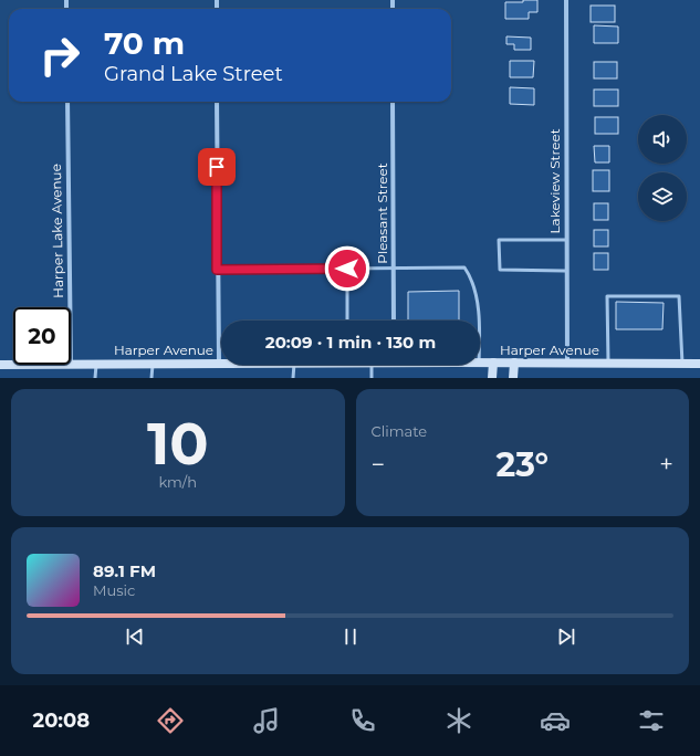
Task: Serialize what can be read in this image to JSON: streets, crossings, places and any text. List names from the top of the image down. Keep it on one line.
{"streets":{"main road":["Harper Avenue"],"street":["Lakeview Street","Pleasant Street","Harper Lake Avenue"]},"crossings":[["Lakeview Street","Harper Avenue"]],"page":{"turn":["70 m","Grand Lake Street"],"limit":"20","trip":"20:09 · 1 min · 130 m","tile":[["10","km/h"],"Climate"],"heat":["−","23°","+"],"song":["89.1 FM","Music"],"tabs":"20:08"}}
